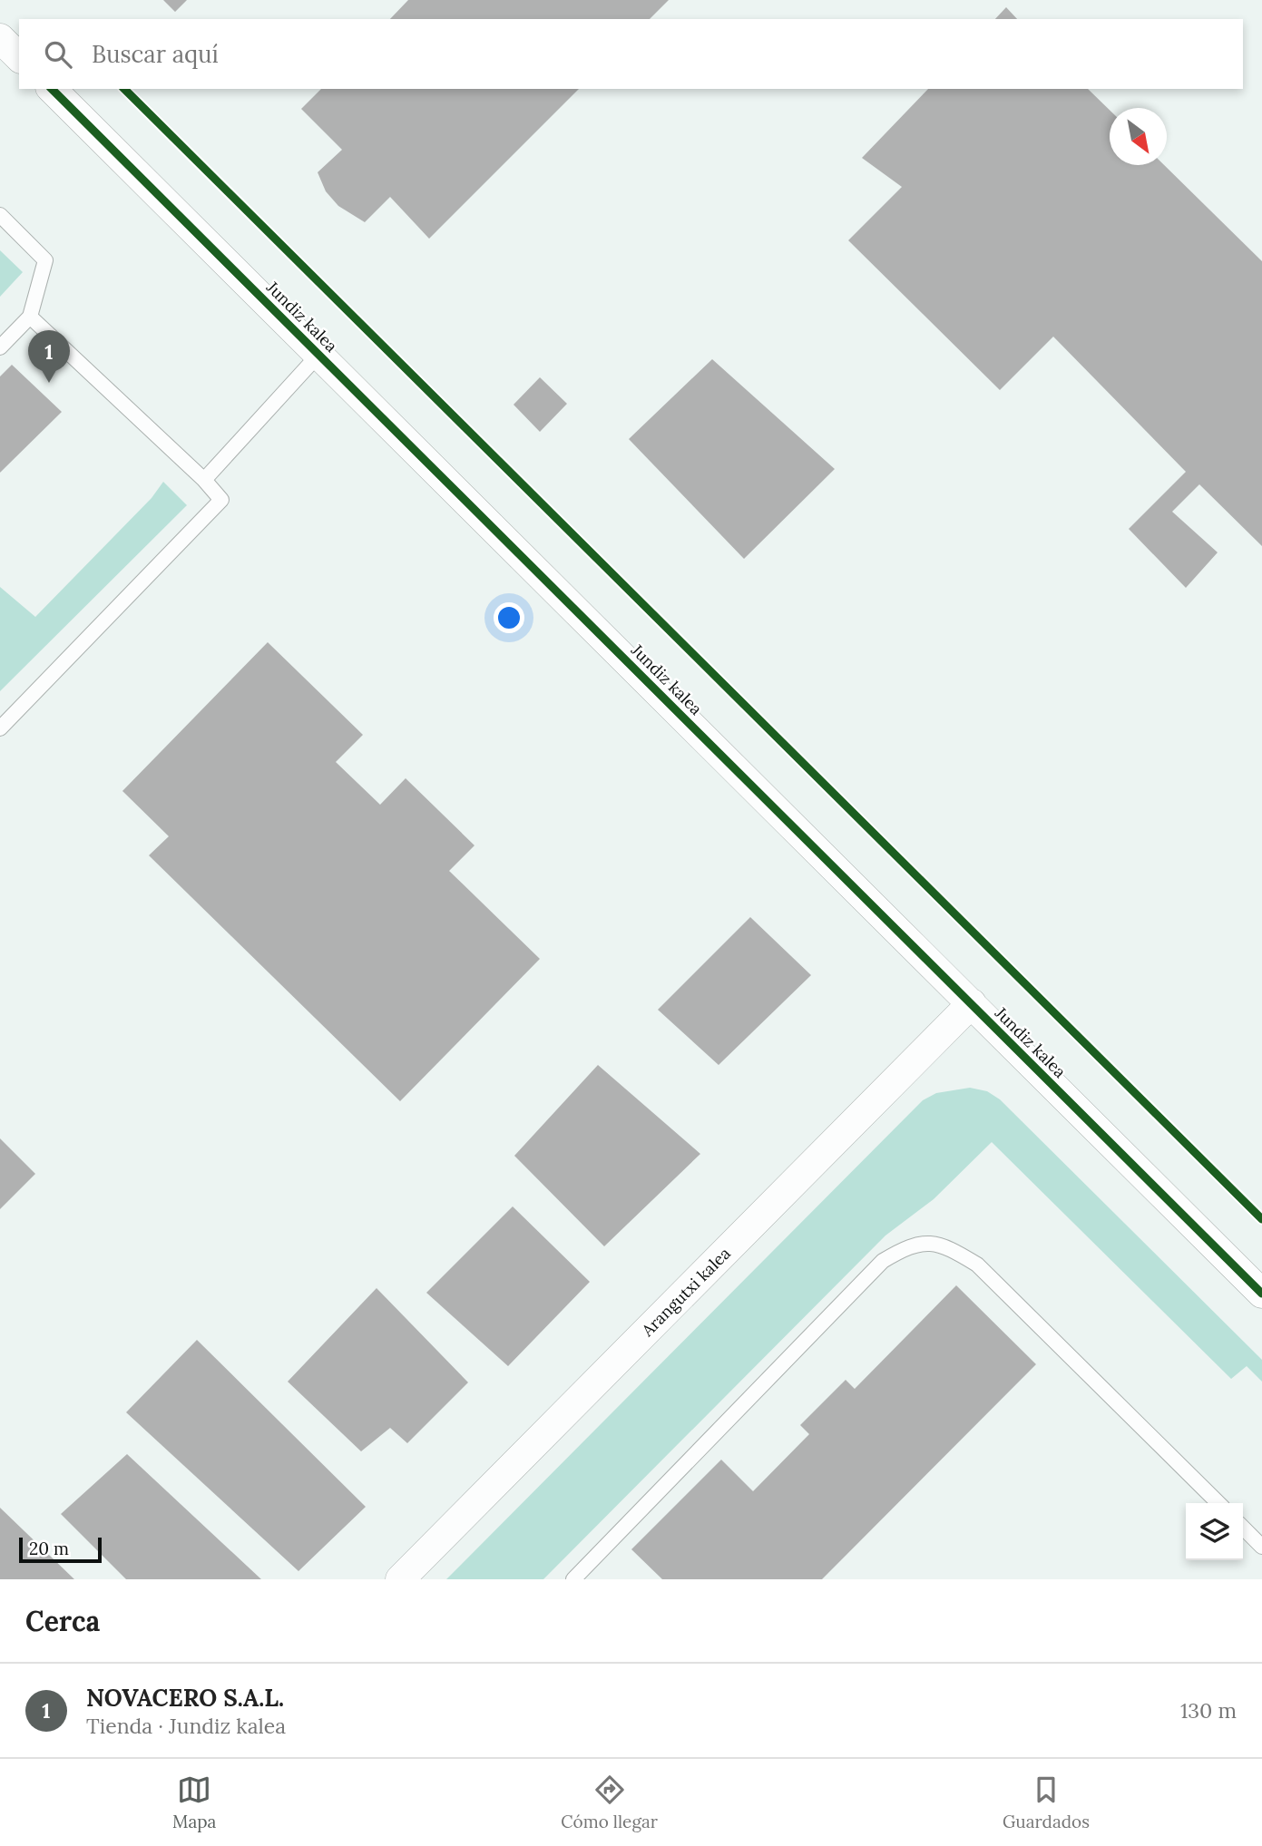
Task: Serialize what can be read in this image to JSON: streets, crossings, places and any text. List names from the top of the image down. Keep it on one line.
{"streets":{"street":["Jundiz kalea","Arangutxi kalea"]},"crossings":[["Jundiz kalea","Arangutxi kalea"]],"scale_bar":"20 m","north":"bottom right","page":{"search":"Buscar aquí","pins":"1","scale":"20 m","heading":"Cerca","list":[{"mark":"1","name":"NOVACERO S.A.L.","note":"Tienda · Jundiz kalea","value":"130 m"}],"nav":["Mapa","Cómo llegar","Guardados"]}}
